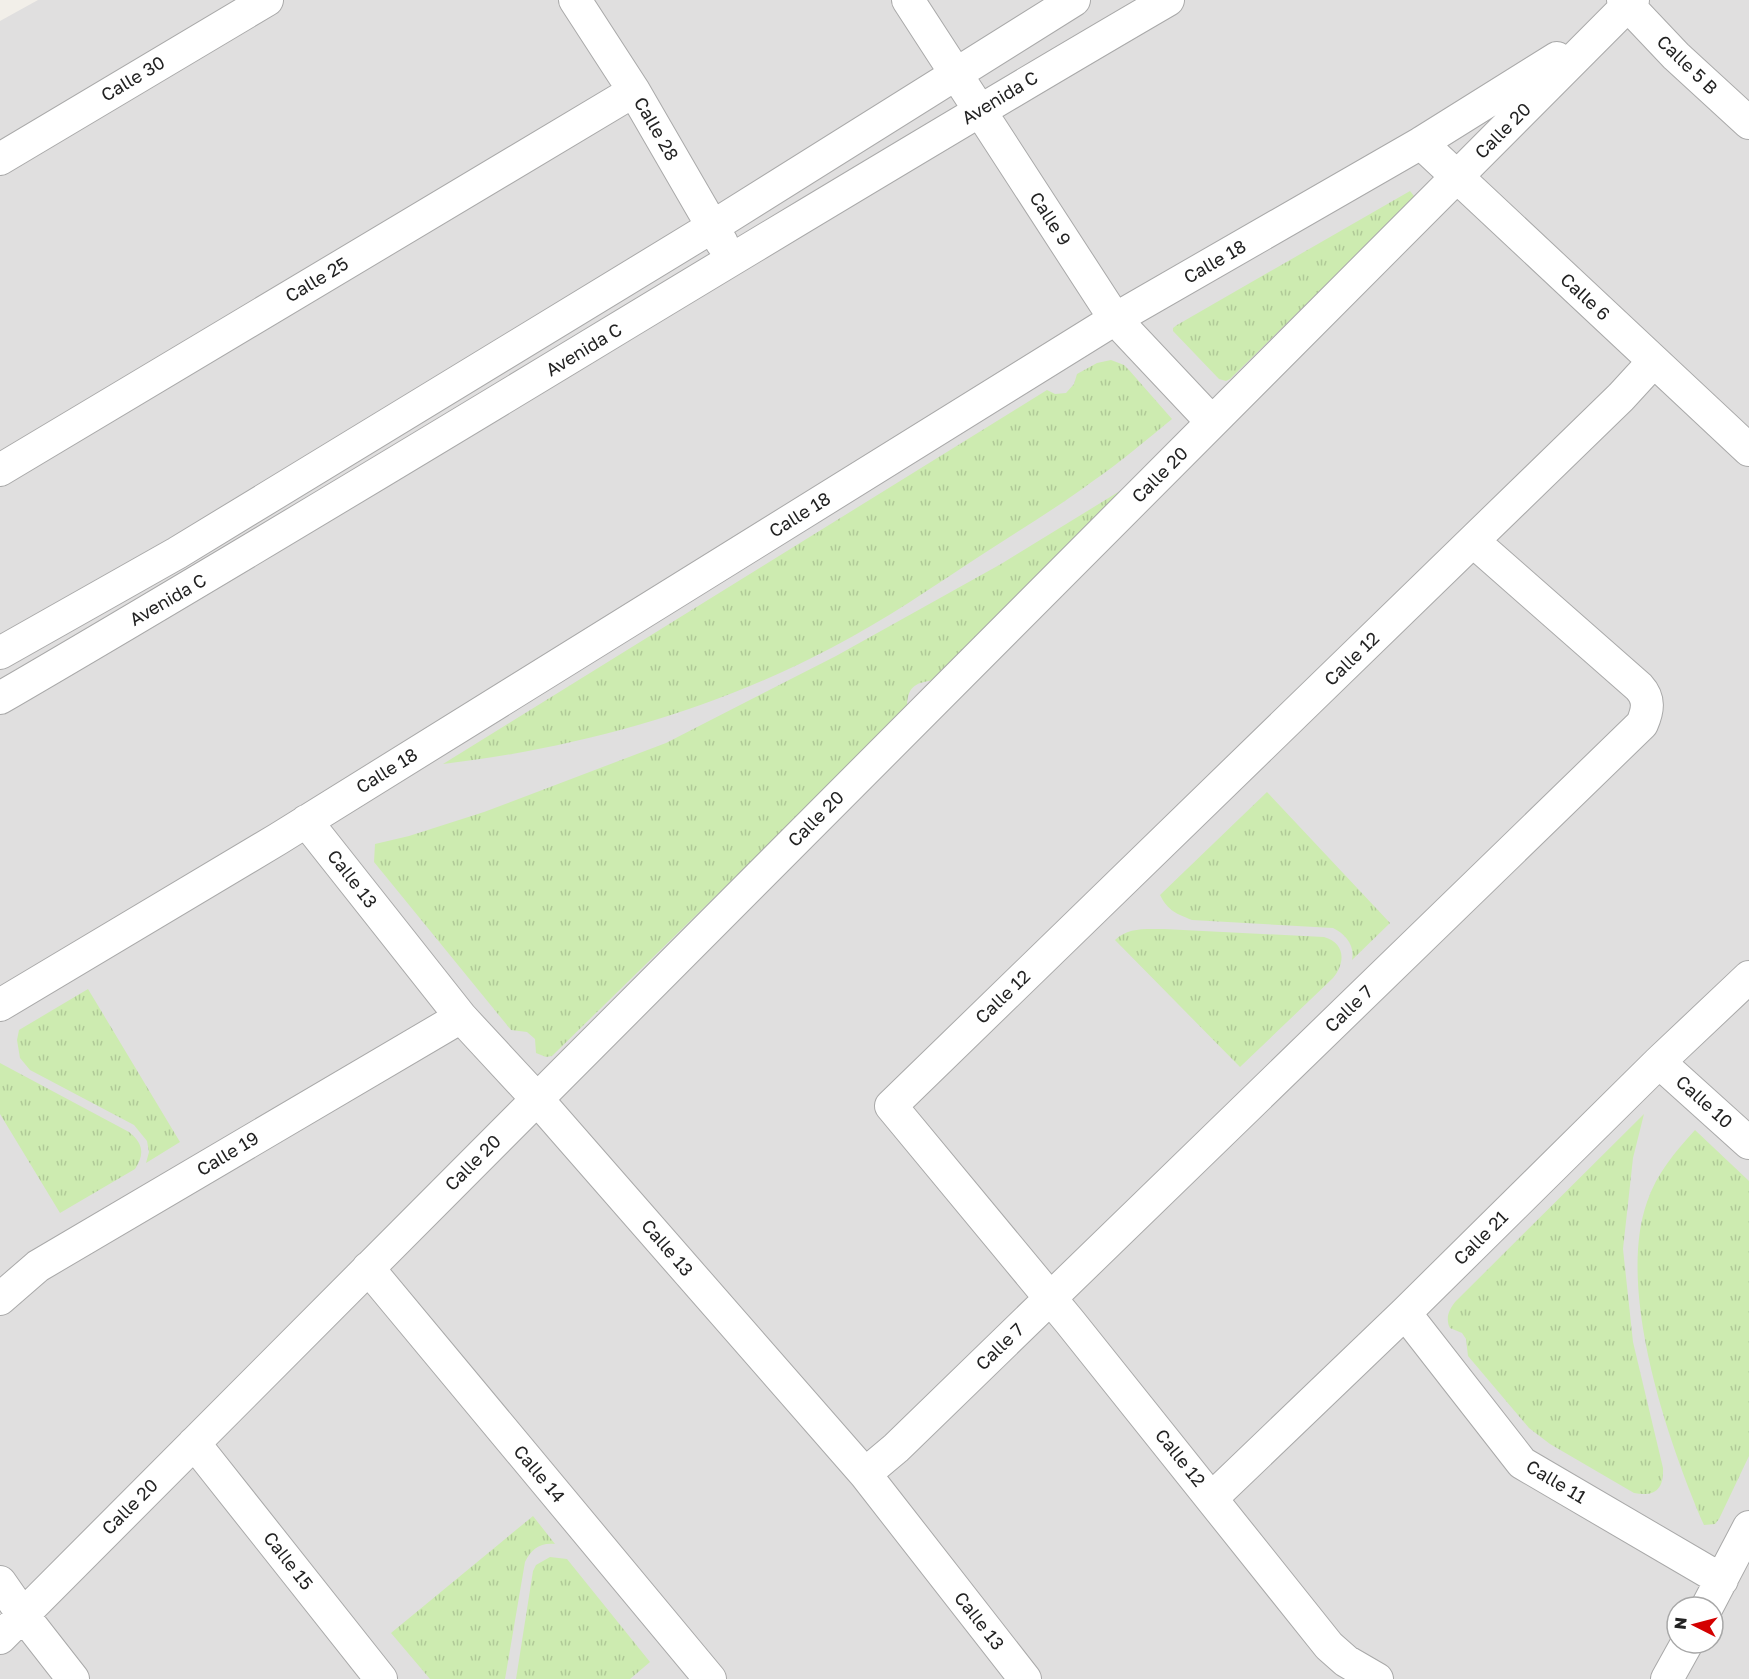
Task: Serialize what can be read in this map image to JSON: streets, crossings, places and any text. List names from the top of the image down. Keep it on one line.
{"streets":{"street":["Calle 5 B","Calle 30","Avenida C","Calle 28","Calle 20","Calle 9","Calle 18","Calle 25","Calle 6","Calle 12","Calle 13","Calle 7","Calle 10","Calle 19","Calle 21","Calle 14","Calle 11","Calle 15"]},"crossings":[["Calle 5 B","Calle 20"],["Avenida C","Calle 28"],["Avenida C","Calle 9"],["Calle 28","Calle 25"],["Calle 20","Calle 9"],["Calle 20","Calle 18"],["Calle 20","Calle 6"],["Calle 20","Calle 13"],["Calle 20","Calle 14"],["Calle 20","Calle 15"],["Calle 9","Calle 18"],["Calle 18","Calle 6"],["Calle 18","Calle 13"],["Calle 6","Calle 12"],["Calle 12","Calle 7"],["Calle 12","Calle 21"],["Calle 13","Calle 7"],["Calle 13","Calle 19"],["Calle 10","Calle 21"],["Calle 21","Calle 11"]],"north":"left"}
